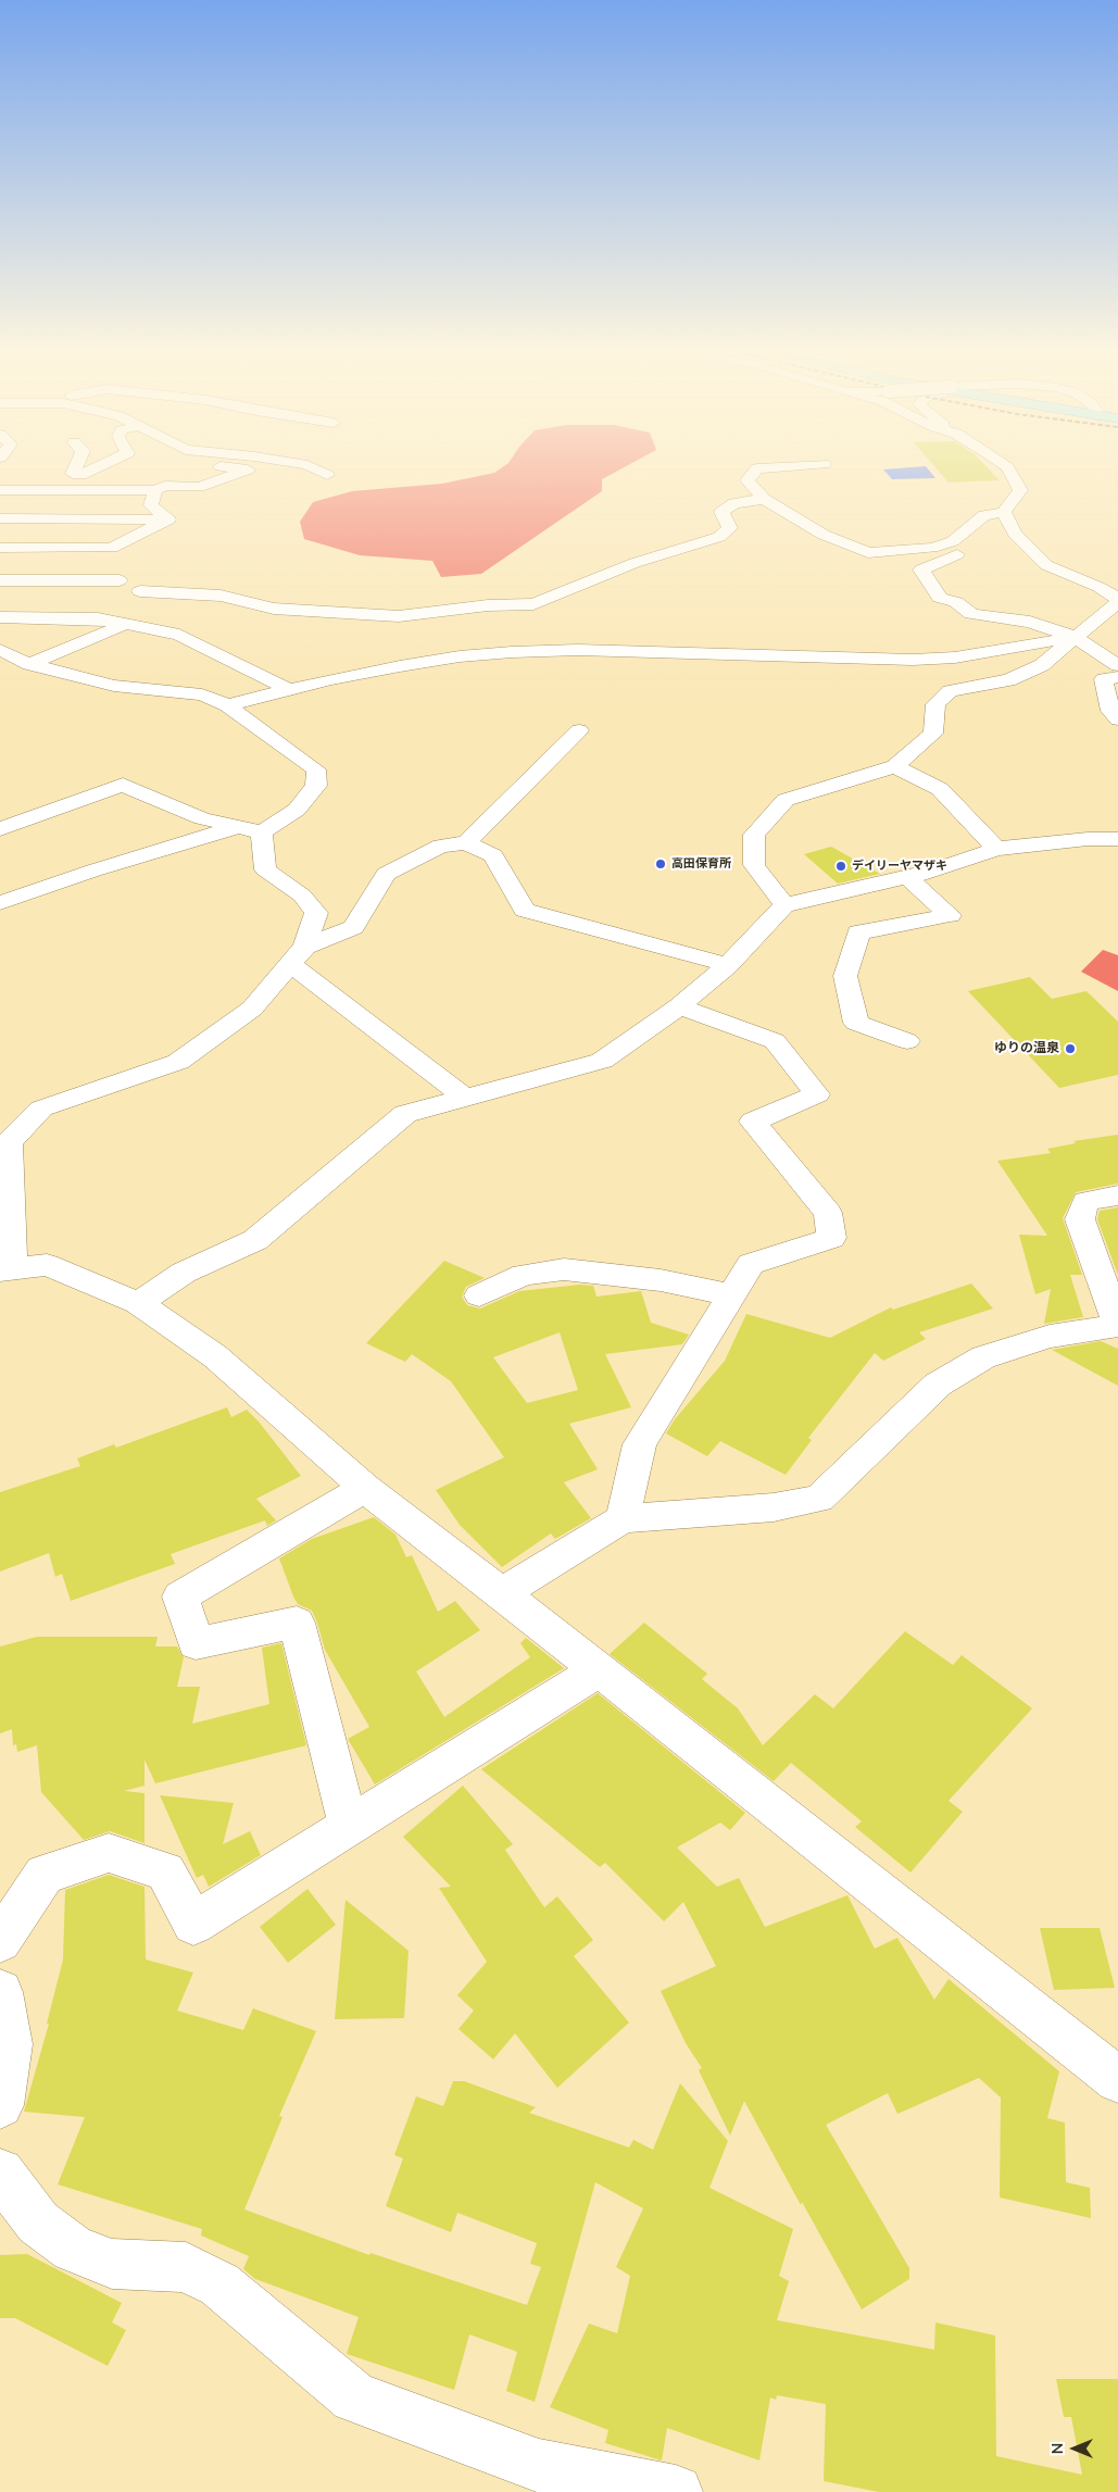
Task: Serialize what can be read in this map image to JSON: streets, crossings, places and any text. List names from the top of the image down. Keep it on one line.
{"places":["高田保育所","デイリーヤマザキ","ゆりの温泉"],"north":"left"}
